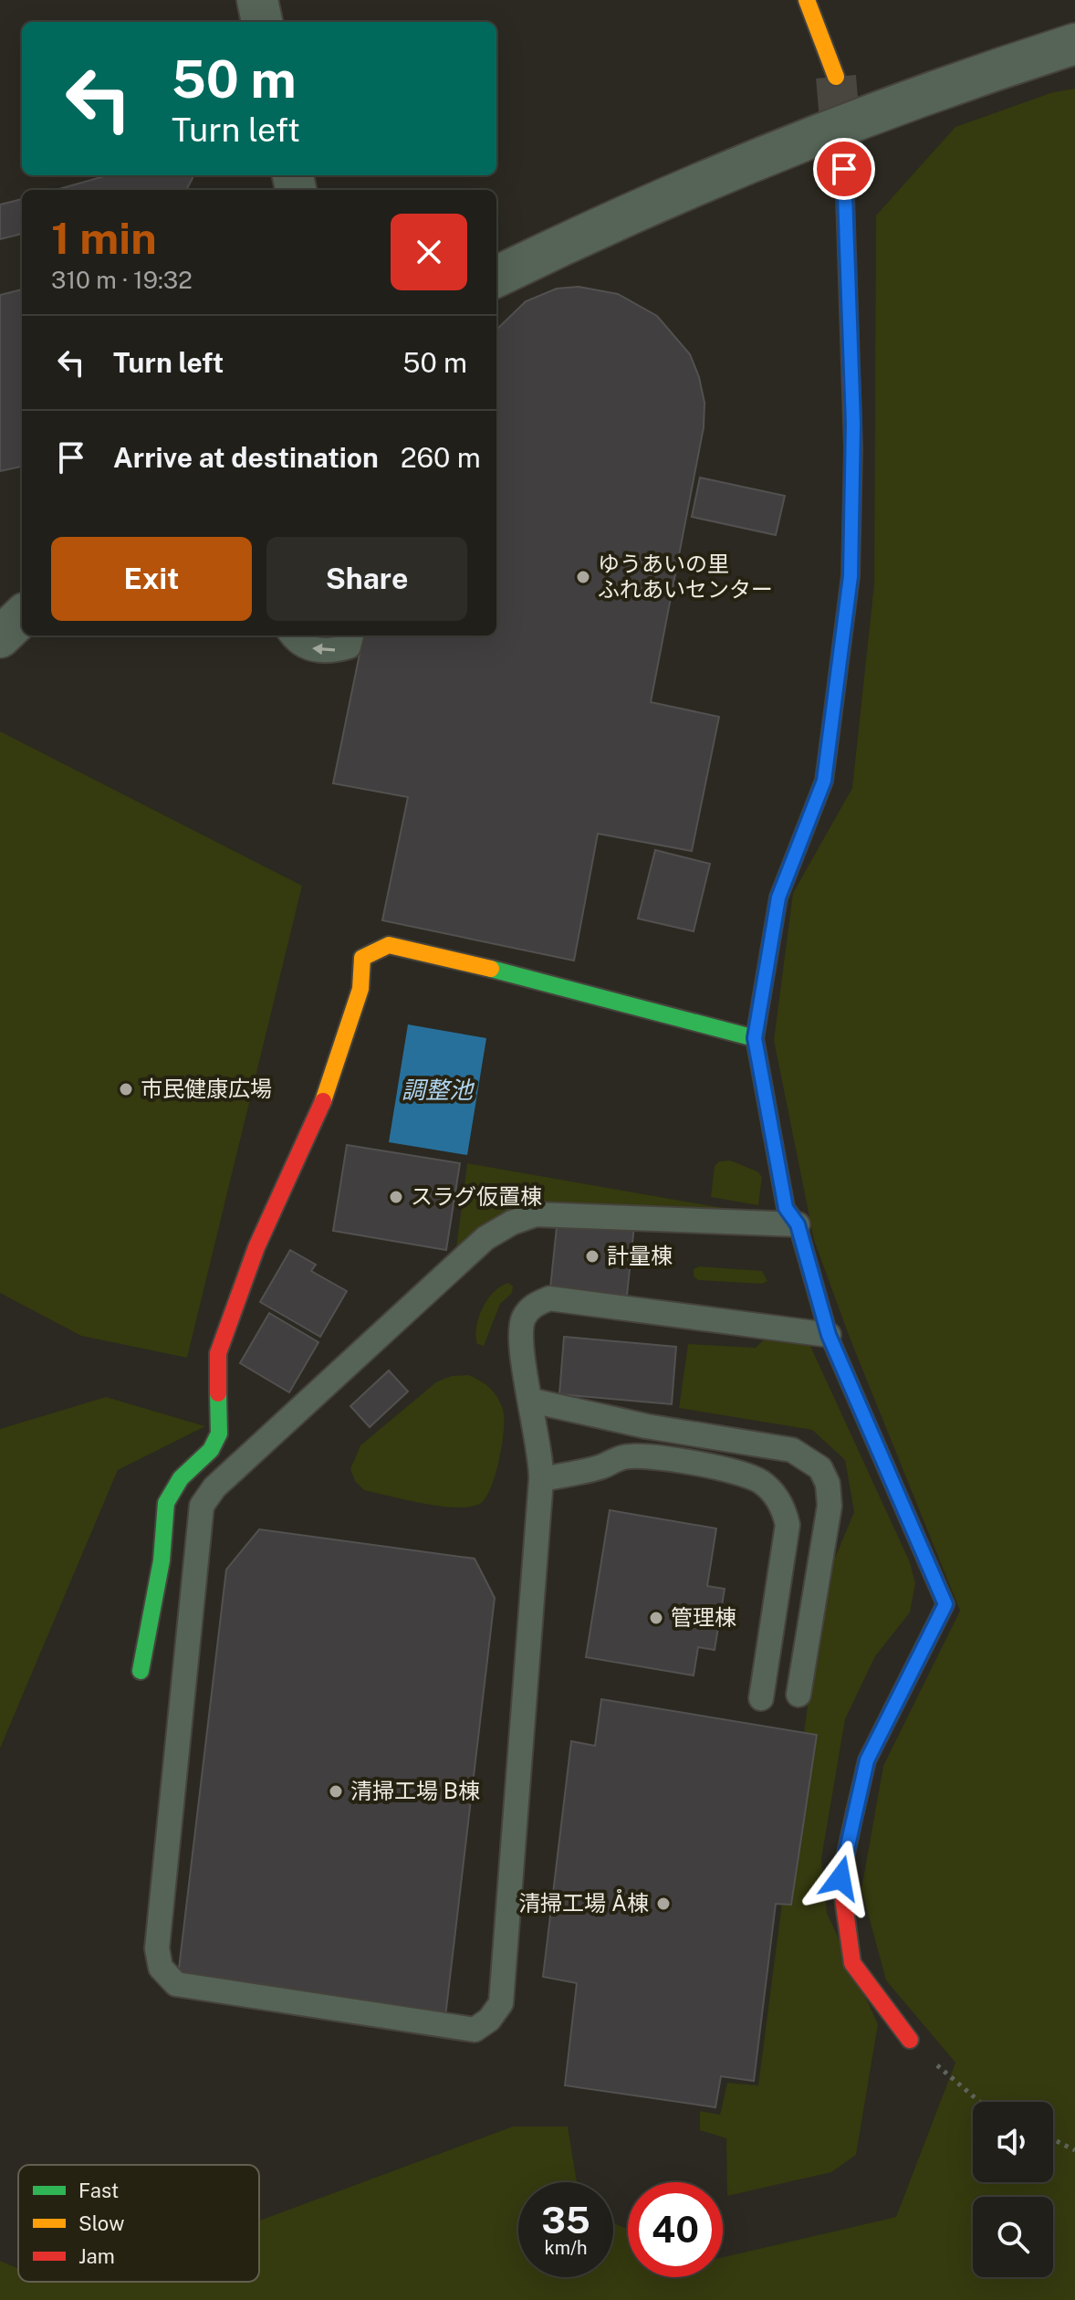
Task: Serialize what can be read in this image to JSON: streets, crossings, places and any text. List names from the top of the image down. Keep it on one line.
{"water":["調整池"],"places":["ゆうあいの里 ふれあいセンター","市民健康広場","スラグ仮置棟","計量棟","管理棟","清掃工場 B棟","清掃工場 Å棟"],"legend":["Fast","Slow","Jam"],"page":{"turn":["50 m","Turn left"],"heading":["1 min","310 m · 19:32"],"list":[{"name":"Turn left","value":"50 m"},{"name":"Arrive at destination","value":"260 m"}],"buttons":["Exit","Share"],"speed":"35 km/h","limit":"40"}}
